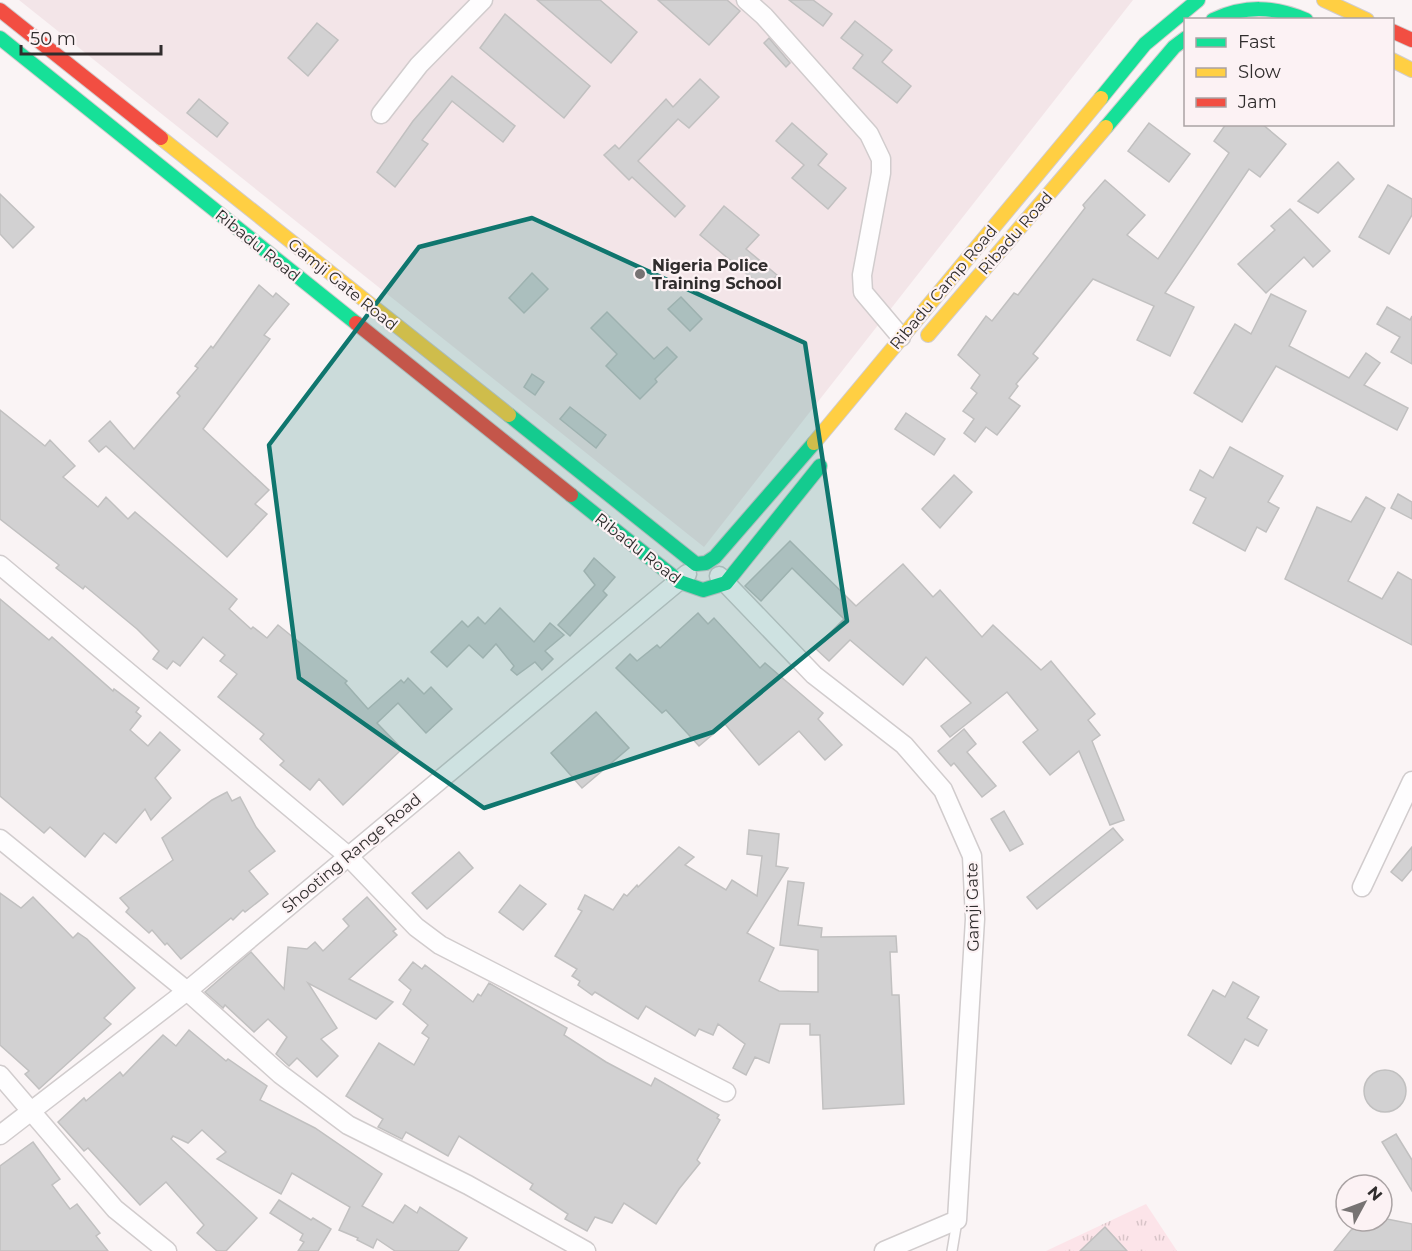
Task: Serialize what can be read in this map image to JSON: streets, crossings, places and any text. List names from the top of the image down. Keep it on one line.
{"streets":{"main road":["Ribadu Road","Gamji Gate Road","Ribadu Camp Road"],"street":["Shooting Range Road","Gamji Gate"]},"crossings":[["Ribadu Road","Shooting Range Road"],["Ribadu Road","Gamji Gate"],["Gamji Gate Road","Ribadu Camp Road"],["Gamji Gate Road","Shooting Range Road"],["Gamji Gate Road","Gamji Gate"],["Ribadu Camp Road","Shooting Range Road"],["Ribadu Camp Road","Gamji Gate"],["Shooting Range Road","Gamji Gate"]],"places":["Nigeria Police Training School"],"legend":["Fast","Slow","Jam"],"scale_bar":"50 m","north":"top right"}
